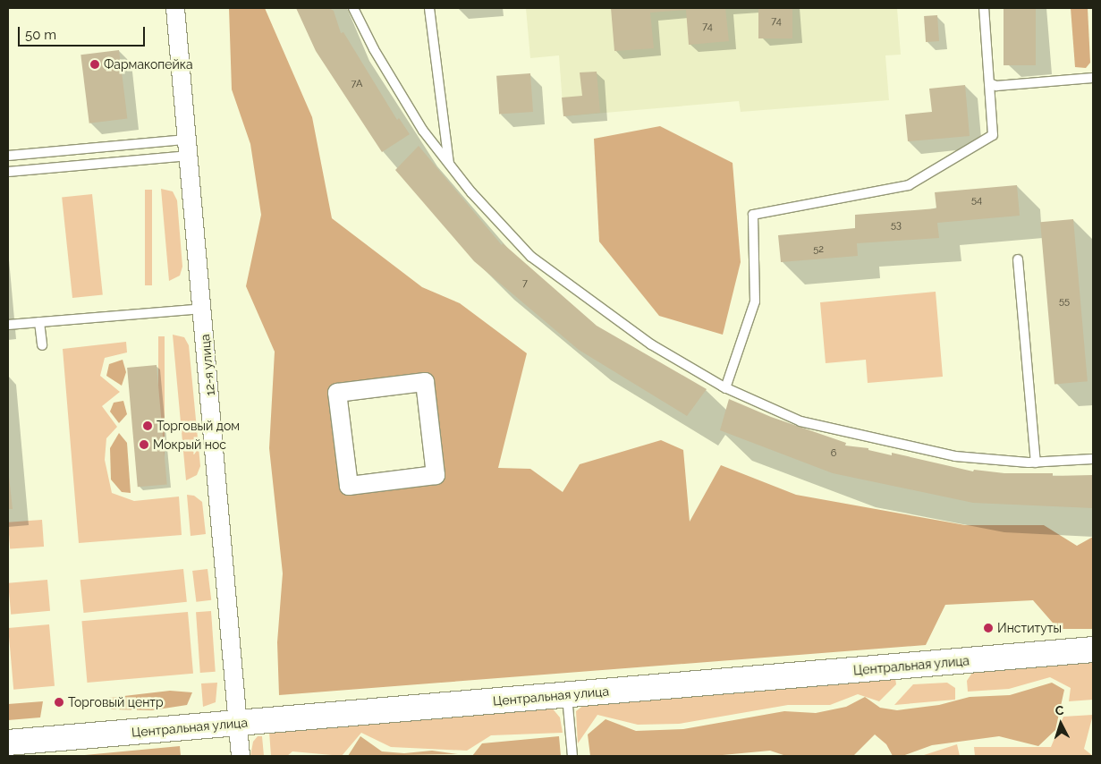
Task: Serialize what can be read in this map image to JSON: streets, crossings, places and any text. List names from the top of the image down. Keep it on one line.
{"streets":{"main road":["Центральная улица"],"street":["12-я улица"]},"crossings":[["12-я улица","Центральная улица"]],"places":["Фармакопейка","Торговый дом","Мокрый нос","Институты","Торговый центр"],"house_numbers":["74","74","7А","54","53","52","7","55","6"],"scale_bar":"50 m","north":"top"}
